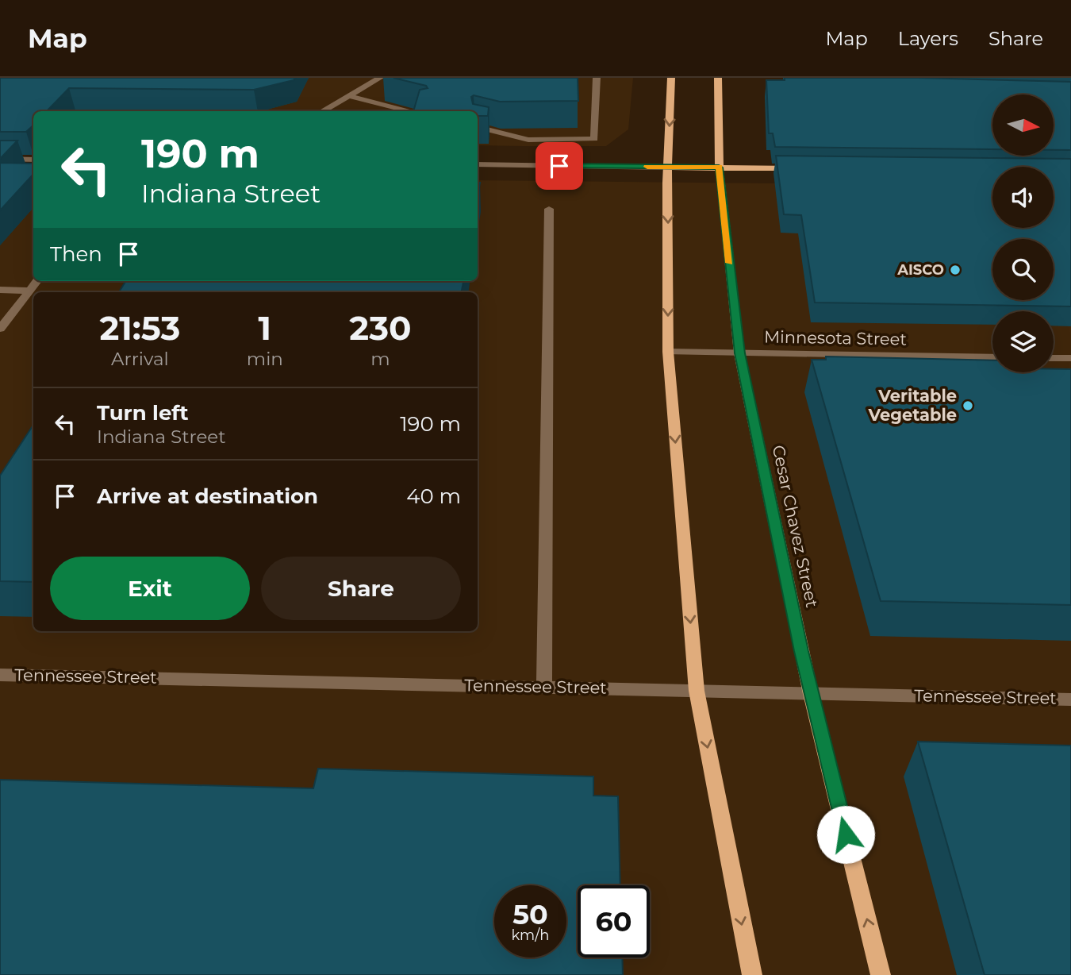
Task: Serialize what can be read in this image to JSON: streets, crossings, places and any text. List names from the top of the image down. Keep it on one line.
{"streets":{"main road":["Cesar Chavez Street"],"street":["Minnesota Street","Tennessee Street"]},"crossings":[["Minnesota Street","Cesar Chavez Street"],["Cesar Chavez Street","Tennessee Street"]],"places":["AISCO","Veritable Vegetable"],"north":"right","page":{"header":"Map","nav":["Map","Layers","Share"],"turn":["190 m","Indiana Street"],"then":"Then","eta":["21:53","Arrival","1","min","230","m"],"list":[{"name":"Turn left","note":"Indiana Street","value":"190 m"},{"name":"Arrive at destination","value":"40 m"}],"buttons":["Exit","Share"],"speed":"50 km/h","limit":"60"}}
